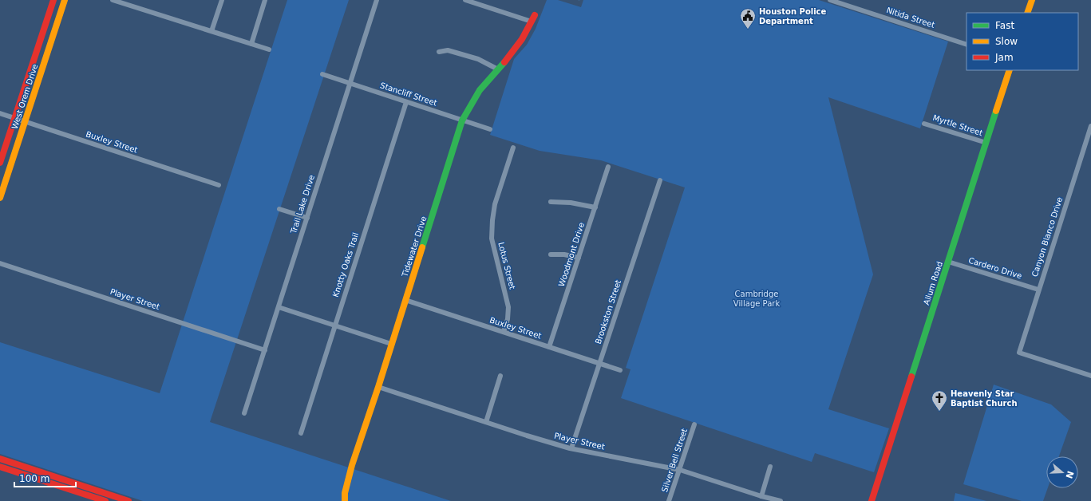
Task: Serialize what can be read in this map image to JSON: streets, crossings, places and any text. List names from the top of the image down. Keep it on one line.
{"streets":{"street":["Nitida Street","Stancliff Street","West Orem Drive","Myrtle Street","Buxley Street","Trail Lake Drive","Canyon Blanco Drive","Tidewater Drive","Woodmont Drive","Knotty Oaks Trail","Lotus Street","Cardero Drive","Allum Road","Player Street","Brookston Street","Silver Bell Street"]},"crossings":[["Stancliff Street","Trail Lake Drive"],["Stancliff Street","Tidewater Drive"],["Stancliff Street","Knotty Oaks Trail"],["West Orem Drive","Buxley Street"],["Myrtle Street","Allum Road"],["Buxley Street","Tidewater Drive"],["Buxley Street","Woodmont Drive"],["Buxley Street","Lotus Street"],["Buxley Street","Brookston Street"],["Trail Lake Drive","Player Street"],["Canyon Blanco Drive","Cardero Drive"],["Tidewater Drive","Player Street"],["Cardero Drive","Allum Road"],["Player Street","Brookston Street"],["Player Street","Silver Bell Street"]],"parks":["Cambridge Village Park"],"places":{"public building":["Houston Police Department"],"church":["Heavenly Star Baptist Church"]},"legend":["Fast","Slow","Jam"],"scale_bar":"100 m","north":"right"}
